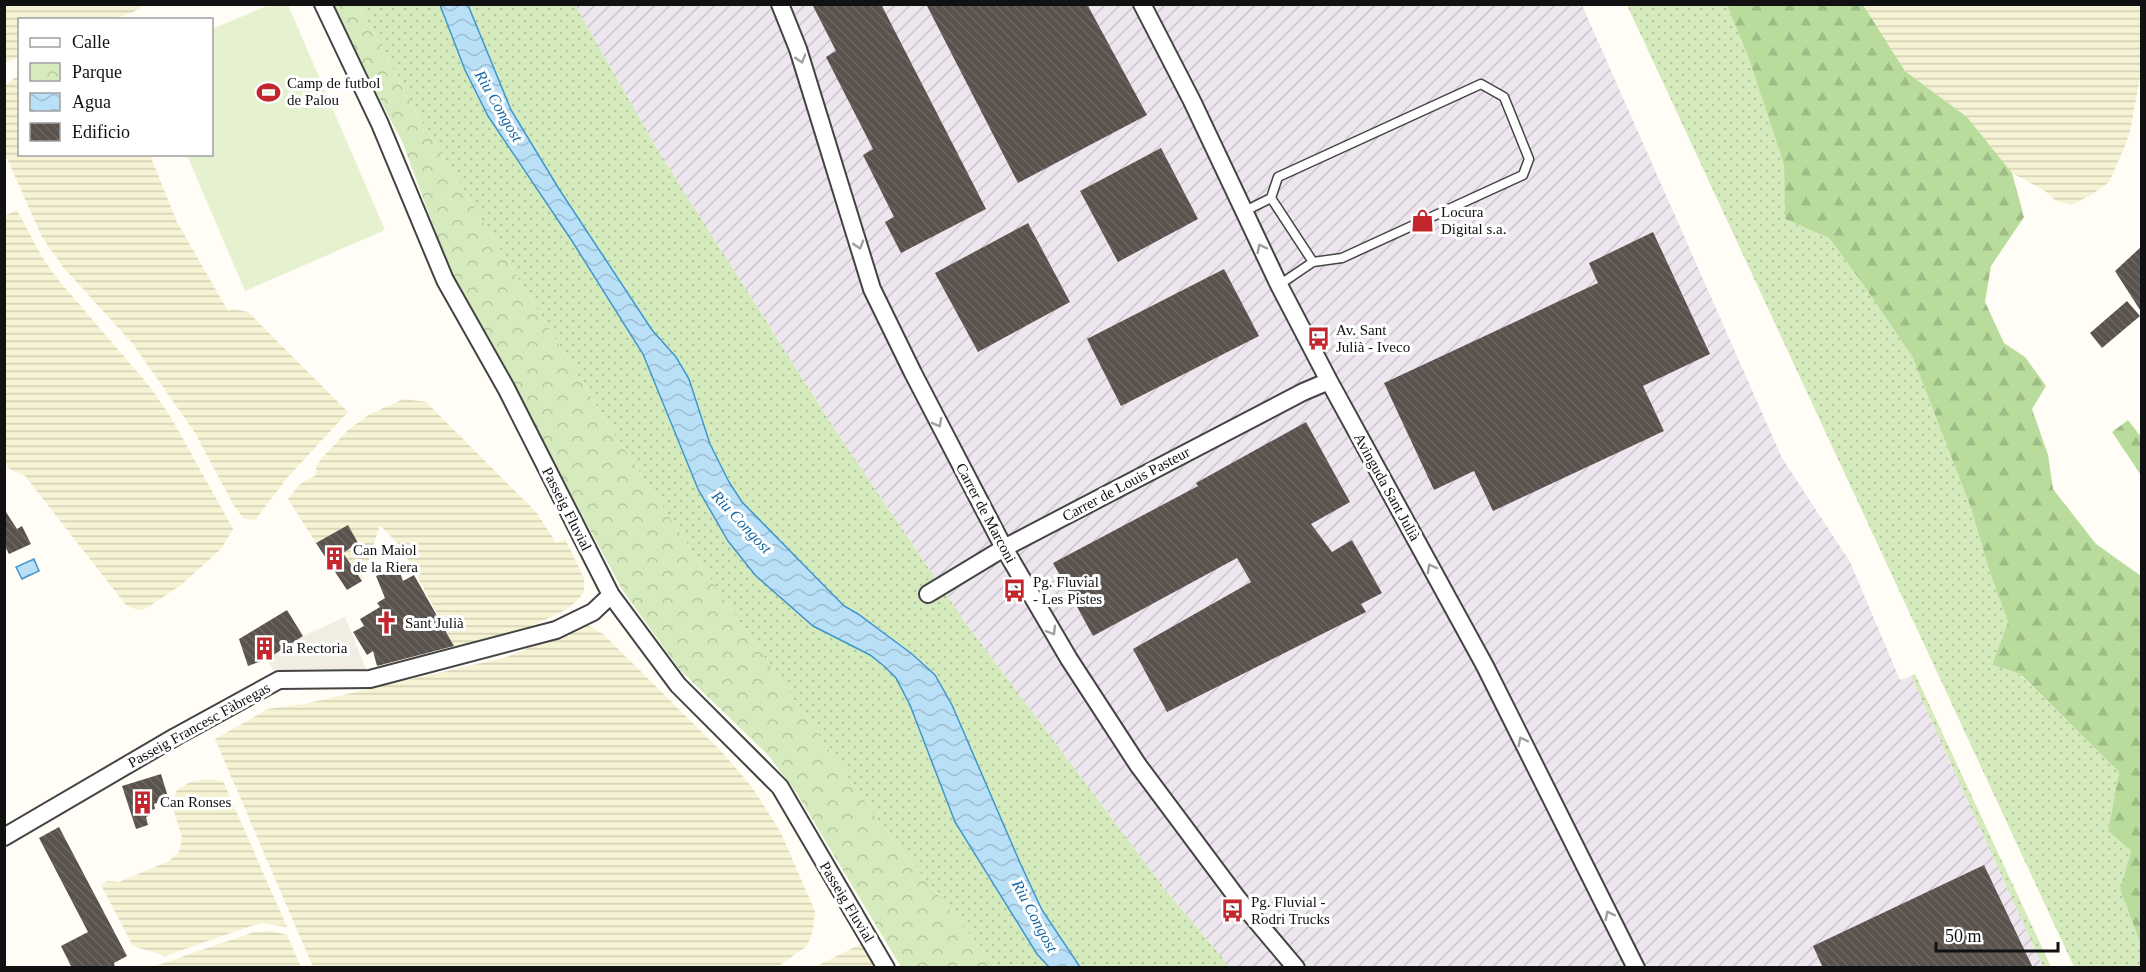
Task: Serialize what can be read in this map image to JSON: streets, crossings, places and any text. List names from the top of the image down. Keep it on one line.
{"streets":{"street":["Carrer de Louis Pasteur","Avinguda Sant Julià","Passeig Fluvial","Carrer de Marconi","Passeig Francesc Fàbregas"]},"crossings":[["Carrer de Louis Pasteur","Avinguda Sant Julià"],["Carrer de Louis Pasteur","Carrer de Marconi"],["Passeig Fluvial","Passeig Francesc Fàbregas"]],"one_way":["Avinguda Sant Julià","Carrer de Marconi"],"water":["Riu Congost"],"places":{"sports":["Camp de futbol de Palou"],"shop":["Locura Digital s.a."],"bus stop":["Av. Sant Julià - Iveco","Pg. Fluvial - Les Pistes","Pg. Fluvial - Rodri Trucks"],"building":["Can Maiol de la Riera","la Rectoria","Can Ronses"],"church":["Sant Julià"]},"legend":["Calle","Parque","Agua","Edificio"],"scale_bar":"50 m"}
